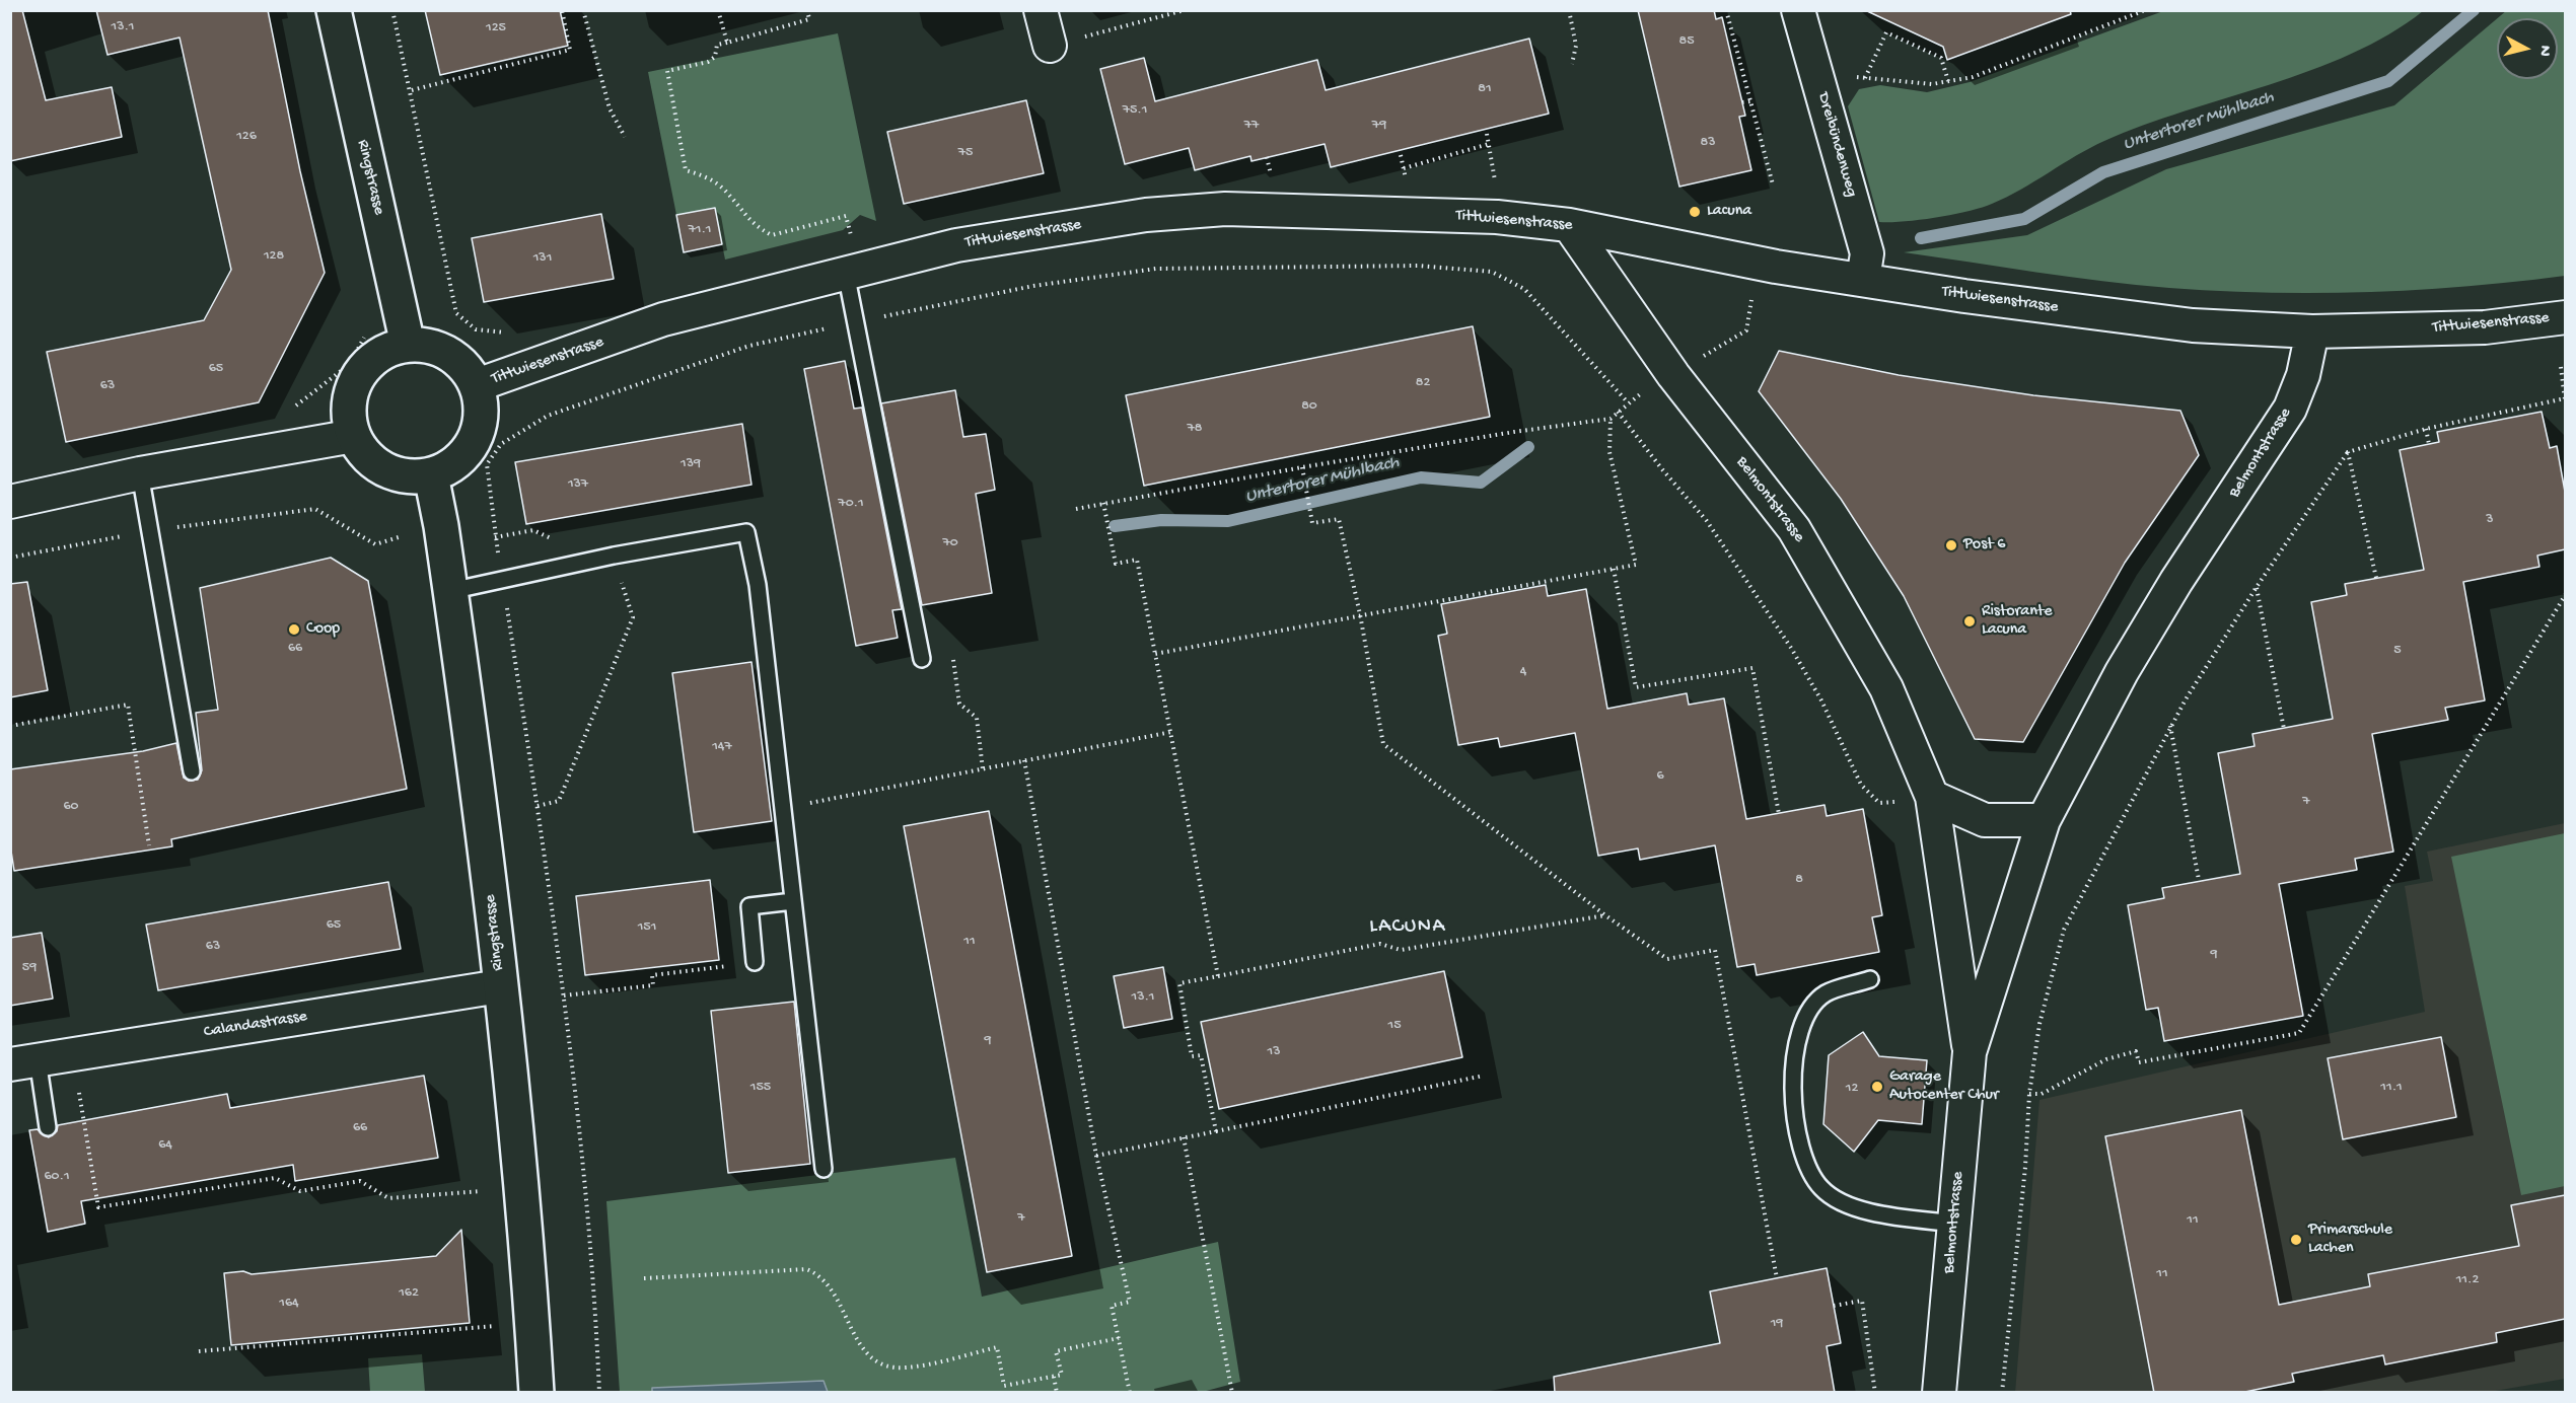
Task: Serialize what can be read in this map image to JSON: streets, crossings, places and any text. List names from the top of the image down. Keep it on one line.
{"streets":{"main road":["Ringstrasse"],"street":["Dreibündenweg","Tittwiesenstrasse","Belmontstrasse","Calandastrasse"]},"crossings":[["Dreibündenweg","Tittwiesenstrasse"],["Ringstrasse","Tittwiesenstrasse"],["Ringstrasse","Calandastrasse"],["Tittwiesenstrasse","Belmontstrasse"]],"districts":["LACUNA"],"water":["Untertorer Mühlbach"],"places":["Lacuna","Post 6","Ristorante Lacuna","Coop","Garage Autocenter Chur","Primarschule Lachen"],"house_numbers":["13.1","125","85","81","75.1","77","79","126","83","75","71.1","128","131","65","82","63","80","78","139","137","70.1","3","70","66","5","4","147","6","7","60","8","65","151","11","63","9","59","13.1","15","9","13","155","11.1","12","66","64","60.1","7","11","11","11.2","162","164","19"],"north":"right"}
